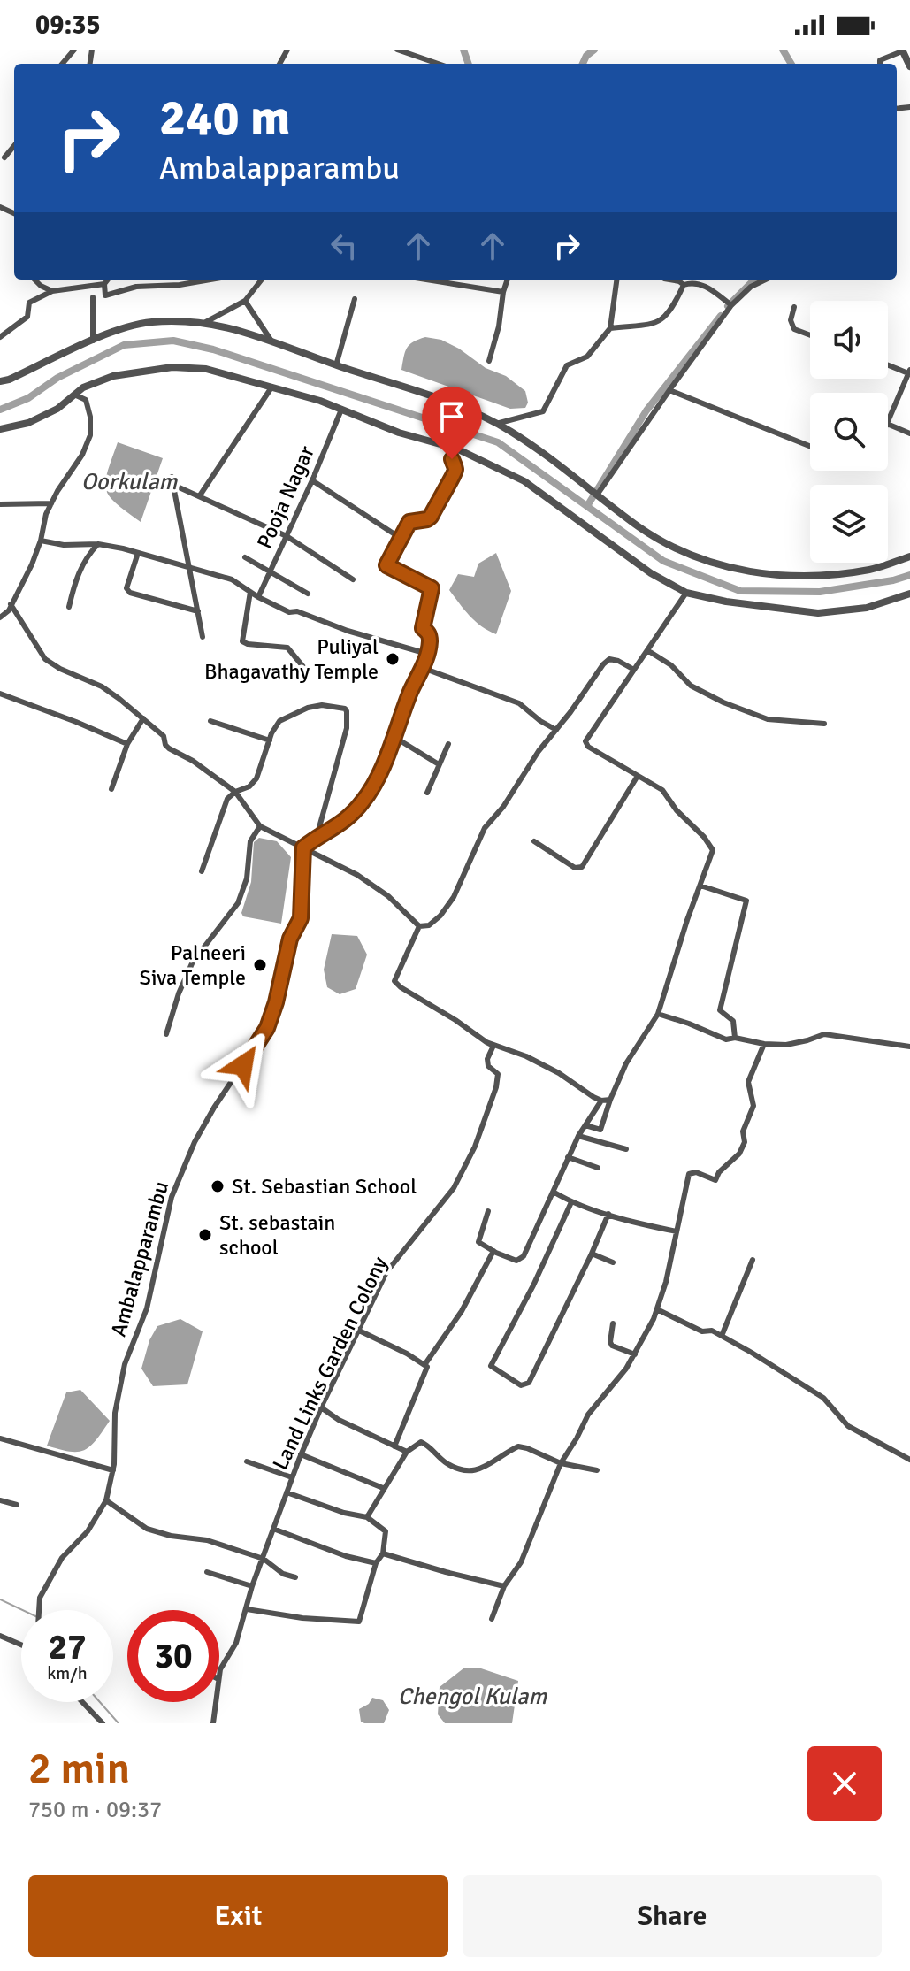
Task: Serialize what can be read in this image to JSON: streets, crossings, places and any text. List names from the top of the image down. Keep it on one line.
{"streets":{"street":["Pooja Nagar","Ambalapparambu","Land Links Garden Colony"]},"water":["Oorkulam","Chengol Kulam"],"places":["Puliyal Bhagavathy Temple","Palneeri Siva Temple","St. Sebastian School","St. sebastain school"],"page":{"status":"09:35","turn":["240 m","Ambalapparambu"],"speed":"27 km/h","limit":"30","heading":["2 min","750 m · 09:37"],"buttons":["Exit","Share"]}}
